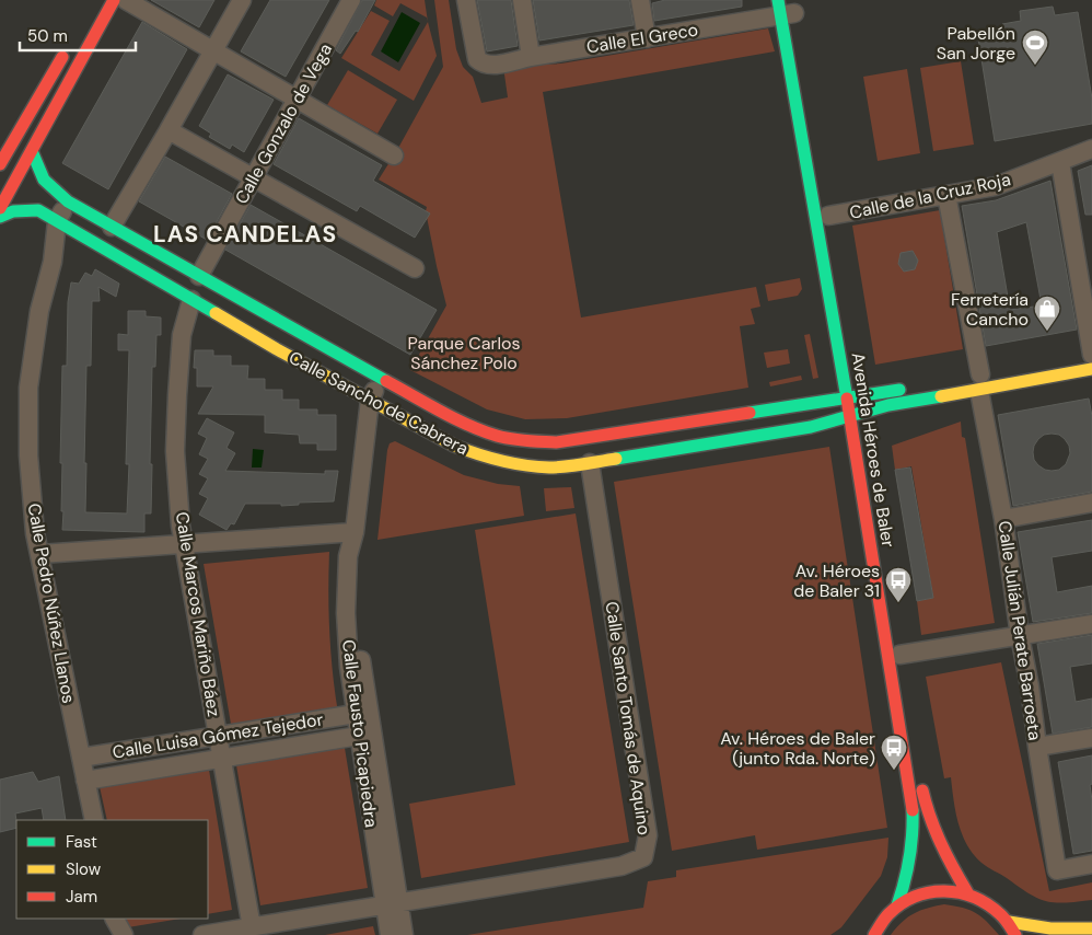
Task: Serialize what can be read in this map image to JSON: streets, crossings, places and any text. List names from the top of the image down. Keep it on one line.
{"streets":{"main road":["Calle Sancho de Cabrera","Avenida Héroes de Baler"],"street":["Calle El Greco","Calle Gonzalo de Vega","Calle de la Cruz Roja","Calle Pedro Núñez Llanos","Calle Marcos Mariño Báez","Calle Julián Perate Barroeta","Calle Santo Tomás de Aquino","Calle Fausto Picapiedra","Calle Luisa Gómez Tejedor"]},"crossings":[["Calle El Greco","Avenida Héroes de Baler"],["Calle Gonzalo de Vega","Calle Sancho de Cabrera"],["Calle de la Cruz Roja","Calle Julián Perate Barroeta"],["Calle Sancho de Cabrera","Avenida Héroes de Baler"],["Calle Sancho de Cabrera","Calle Pedro Núñez Llanos"],["Calle Sancho de Cabrera","Calle Marcos Mariño Báez"],["Calle Sancho de Cabrera","Calle Julián Perate Barroeta"],["Calle Sancho de Cabrera","Calle Santo Tomás de Aquino"],["Calle Sancho de Cabrera","Calle Fausto Picapiedra"],["Calle Pedro Núñez Llanos","Calle Luisa Gómez Tejedor"],["Calle Marcos Mariño Báez","Calle Luisa Gómez Tejedor"],["Calle Santo Tomás de Aquino","Calle Fausto Picapiedra"],["Calle Fausto Picapiedra","Calle Luisa Gómez Tejedor"]],"districts":["LAS CANDELAS"],"parks":["Parque Carlos Sánchez Polo"],"places":{"sports":["Pabellón San Jorge"],"shop":["Ferretería Cancho"],"bus stop":["Av. Héroes de Baler 31","Av. Héroes de Baler (junto Rda. Norte)"]},"legend":["Fast","Slow","Jam"],"scale_bar":"50 m"}
